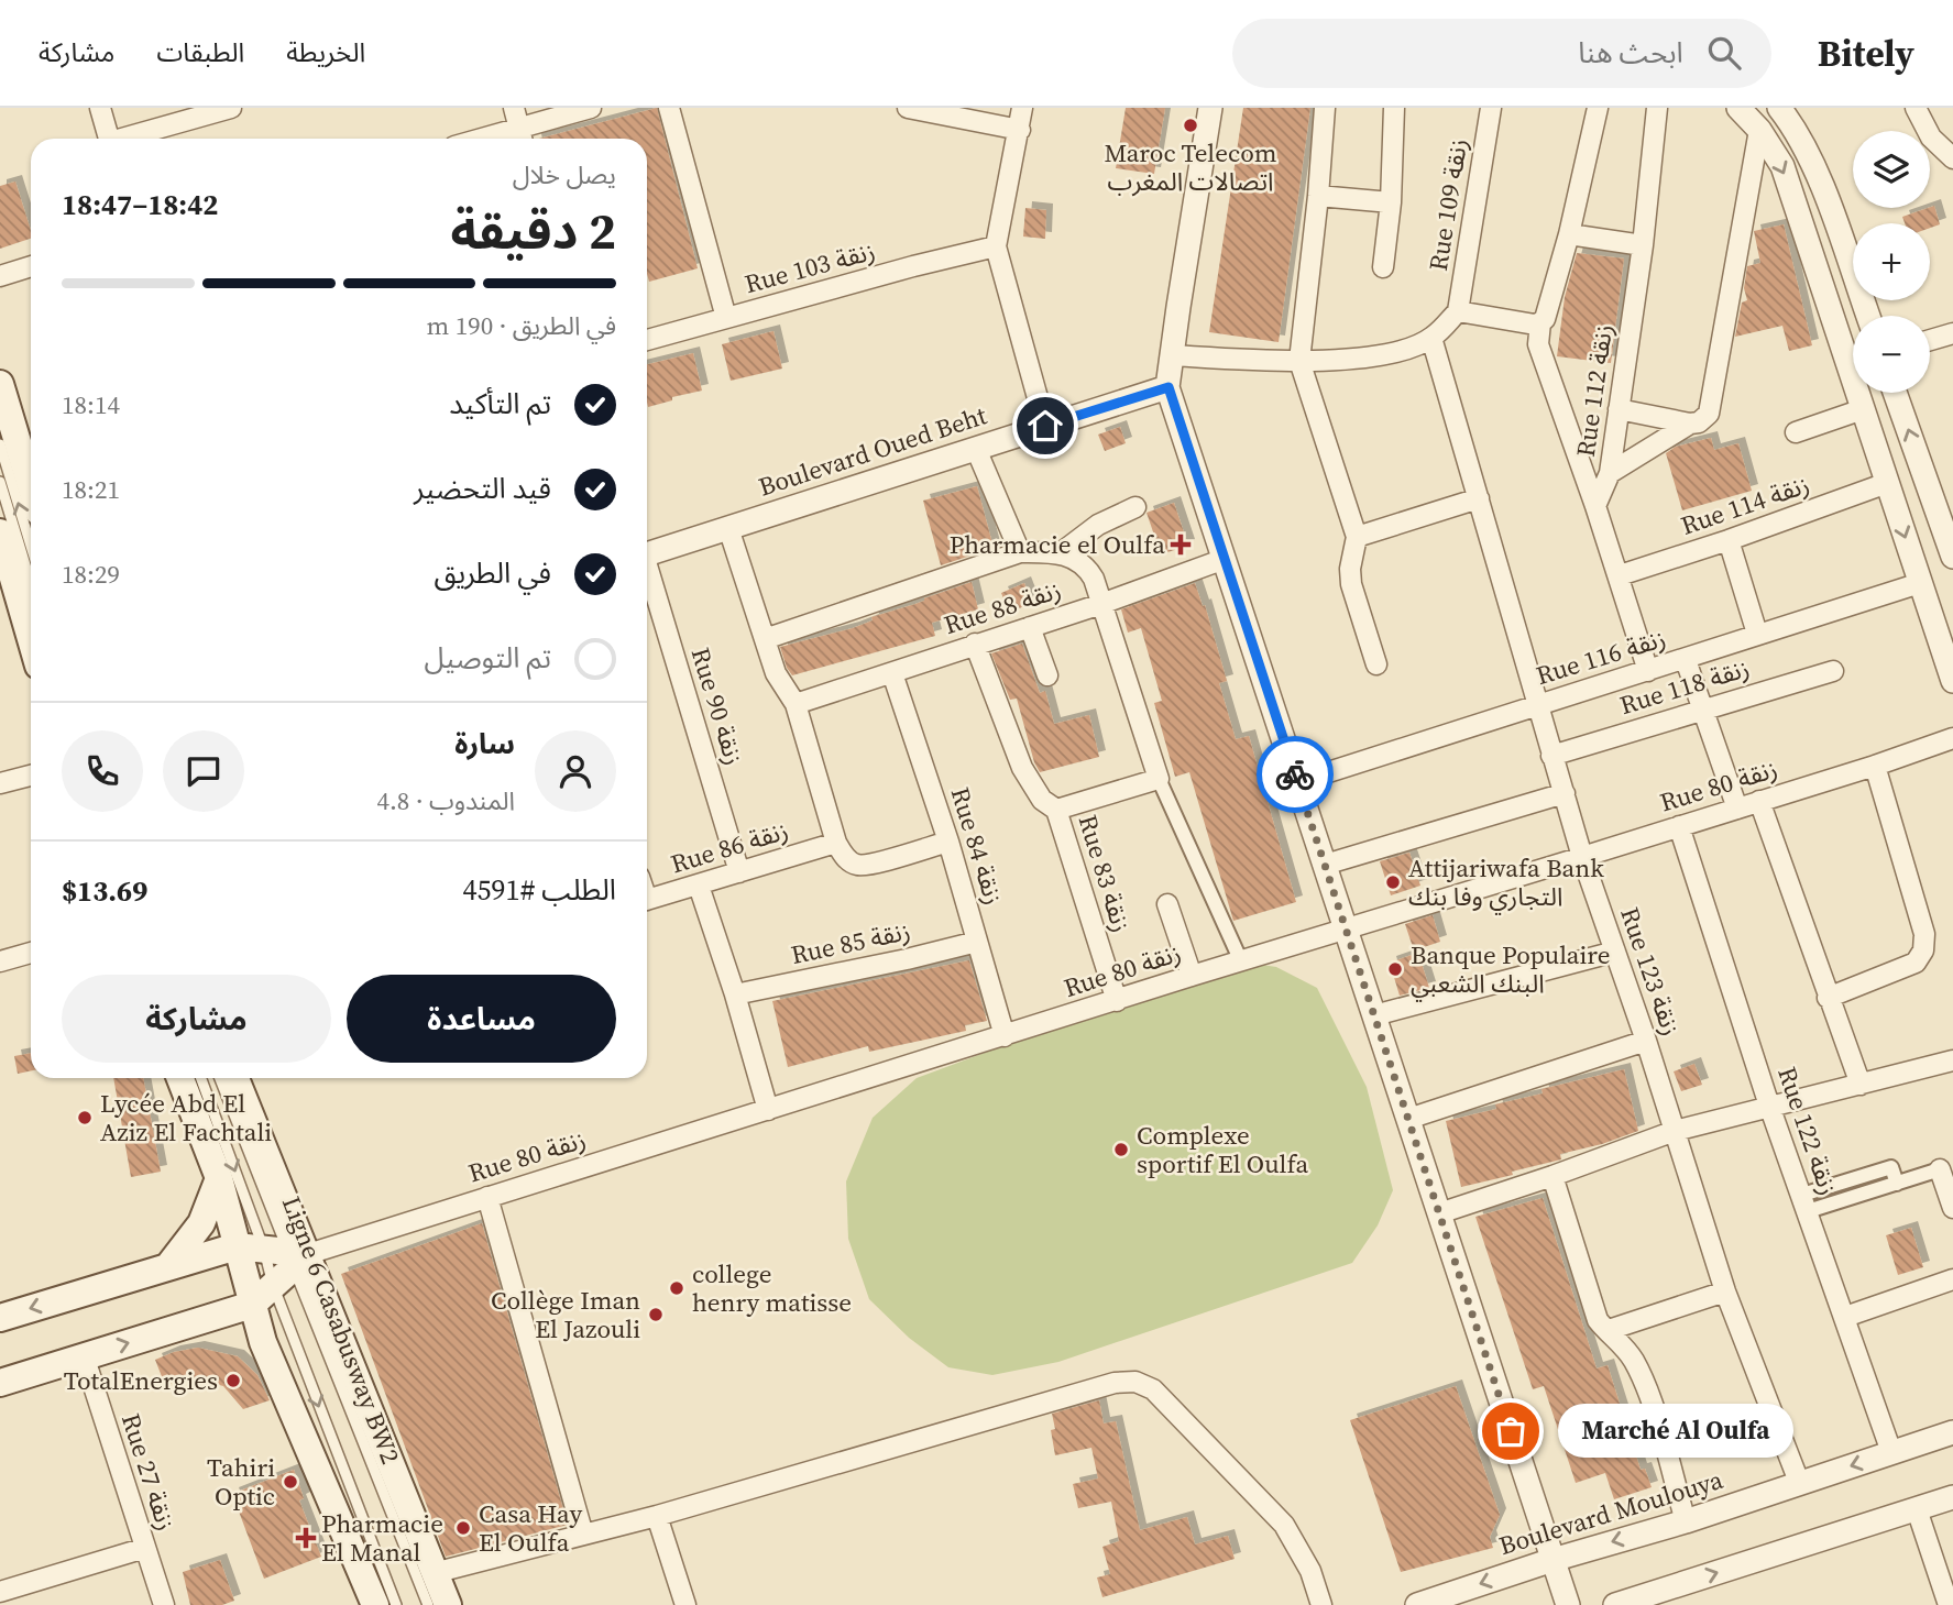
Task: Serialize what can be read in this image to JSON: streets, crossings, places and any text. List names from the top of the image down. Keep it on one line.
{"streets":{"street":["Rue 109 زنقة","Rue 103 زنقة","Rue 112 زنقة","Boulevard Oued Beht","Rue 114 زنقة","Rue 88 زنقة","Rue 116 زنقة","Rue 118 زنقة","Rue 90 زنقة","Rue 80 زنقة","Rue 84 زنقة","Rue 86 زنقة","Rue 83 زنقة","Rue 85 زنقة","Rue 123 زنقة","Rue 122 زنقة","Rue 27 زنقة","Boulevard Moulouya"],"lane":["Ligne 6 Casabusway BW2"]},"crossings":[["Rue 88 زنقة","Rue 84 زنقة"],["Rue 88 زنقة","Rue 83 زنقة"],["Rue 116 زنقة","Rue 123 زنقة"],["Rue 118 زنقة","Rue 123 زنقة"],["Rue 90 زنقة","Rue 86 زنقة"],["Rue 80 زنقة","Rue 84 زنقة"],["Rue 80 زنقة","Rue 83 زنقة"],["Rue 80 زنقة","Rue 123 زنقة"],["Rue 80 زنقة","Rue 122 زنقة"],["Rue 80 زنقة","Ligne 6 Casabusway BW2"],["Rue 84 زنقة","Rue 85 زنقة"],["Rue 123 زنقة","Boulevard Moulouya"],["Rue 122 زنقة","Boulevard Moulouya"]],"places":{"other":["Maroc Telecom اتصالات المغرب","Attijariwafa Bank التجاري وفا بنك","Banque Populaire البنك الشعبي","Lycée Abd El Aziz El Fachtali","Complexe sportif El Oulfa","college henry matisse","Collège Iman El Jazouli","TotalEnergies","Marché Al Oulfa","Tahiri Optic","Casa Hay El Oulfa"],"health":["Pharmacie el Oulfa","Pharmacie El Manal"]},"page":{"header":"Bitely","search":"ابحث هنا","nav":["الخريطة","الطبقات","مشاركة"],"map_buttons":["+","−"],"heading":["2 دقيقة","يصل خلال","18:42–18:47"],"panel":["سارة","المندوب · 4.8","الطلب #4591","$13.69"],"bar":"في الطريق · 190 m","list":[["تم التأكيد","18:14"],["قيد التحضير","18:21"],["في الطريق","18:29"],"تم التوصيل"],"buttons":["مساعدة","مشاركة"],"bubble":"Marché Al Oulfa"}}
